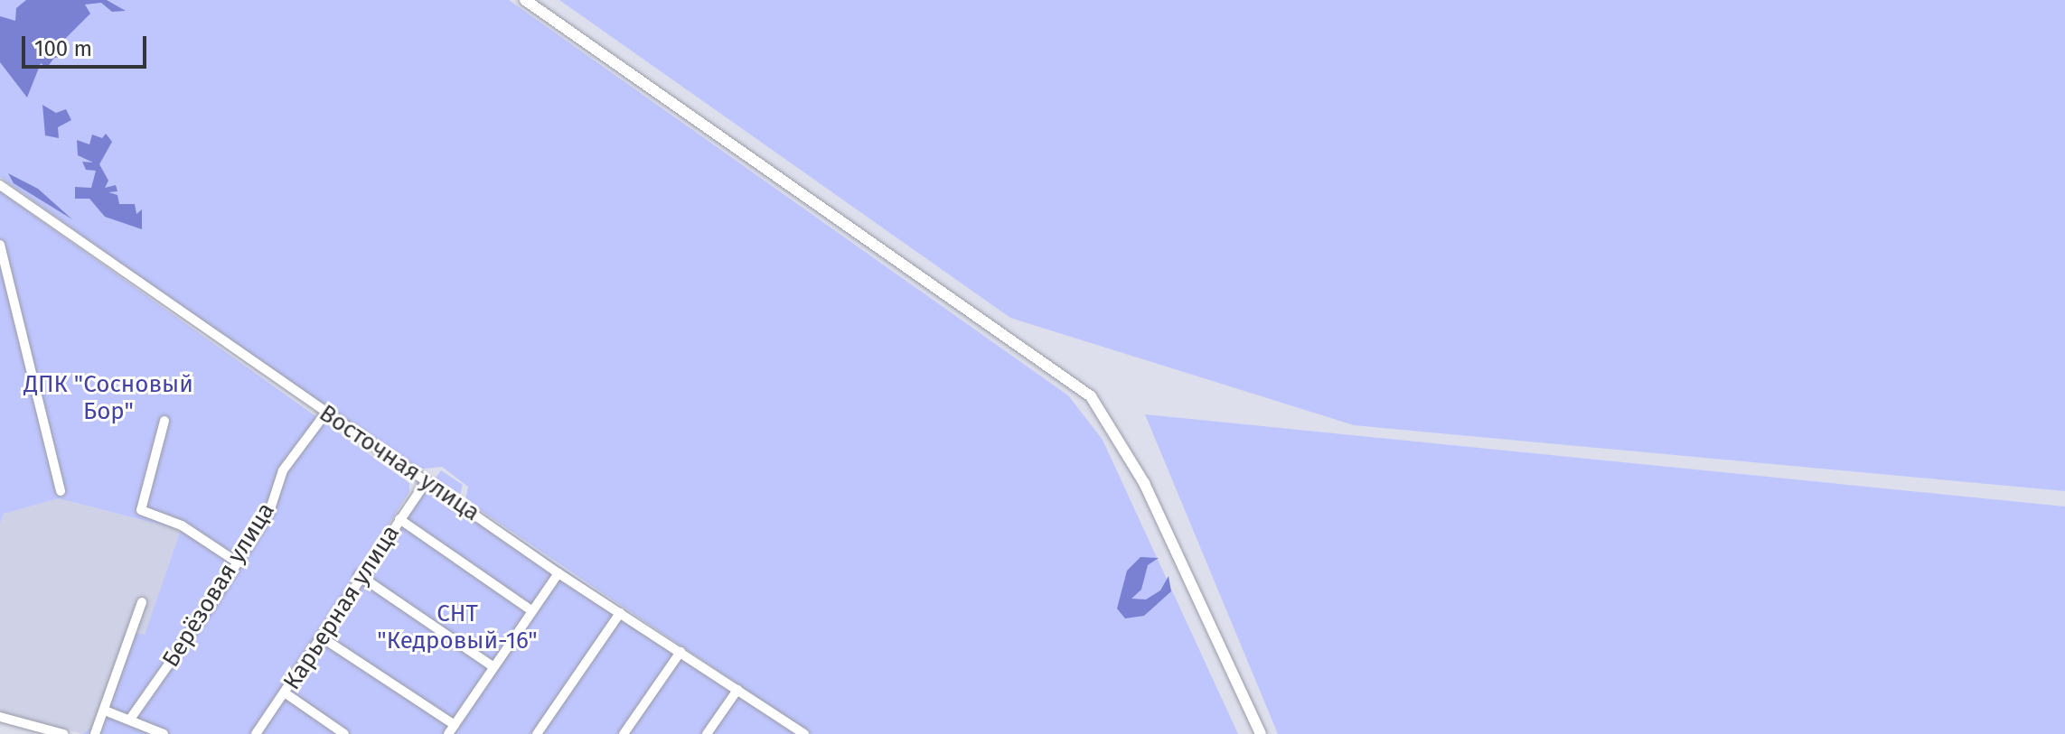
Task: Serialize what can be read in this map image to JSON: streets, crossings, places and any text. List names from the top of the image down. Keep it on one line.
{"streets":{"street":["Восточная улица","Берёзовая улица","Карьерная улица"]},"crossings":[["Восточная улица","Берёзовая улица"],["Восточная улица","Карьерная улица"]],"parks":["ДПК \"Сосновый Бор\"","СНТ \"Кедровый-16\""],"scale_bar":"100 m"}
